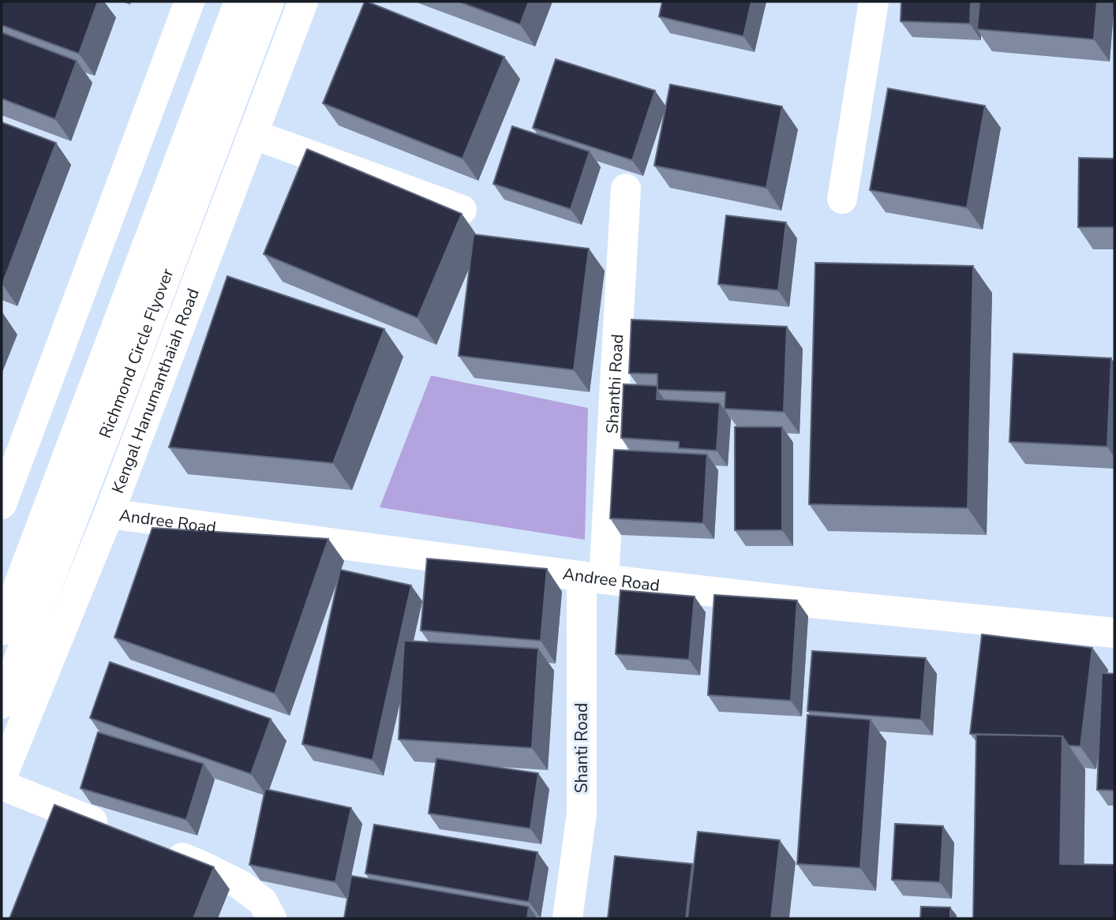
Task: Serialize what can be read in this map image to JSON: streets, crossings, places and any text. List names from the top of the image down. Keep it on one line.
{"streets":{"main road":["Richmond Circle Flyover","Shanthi Road","Kengal Hanumanthaiah Road","Andree Road","Shanti Road"]},"crossings":[["Shanthi Road","Andree Road"],["Shanthi Road","Shanti Road"],["Kengal Hanumanthaiah Road","Andree Road"],["Andree Road","Shanti Road"]]}
